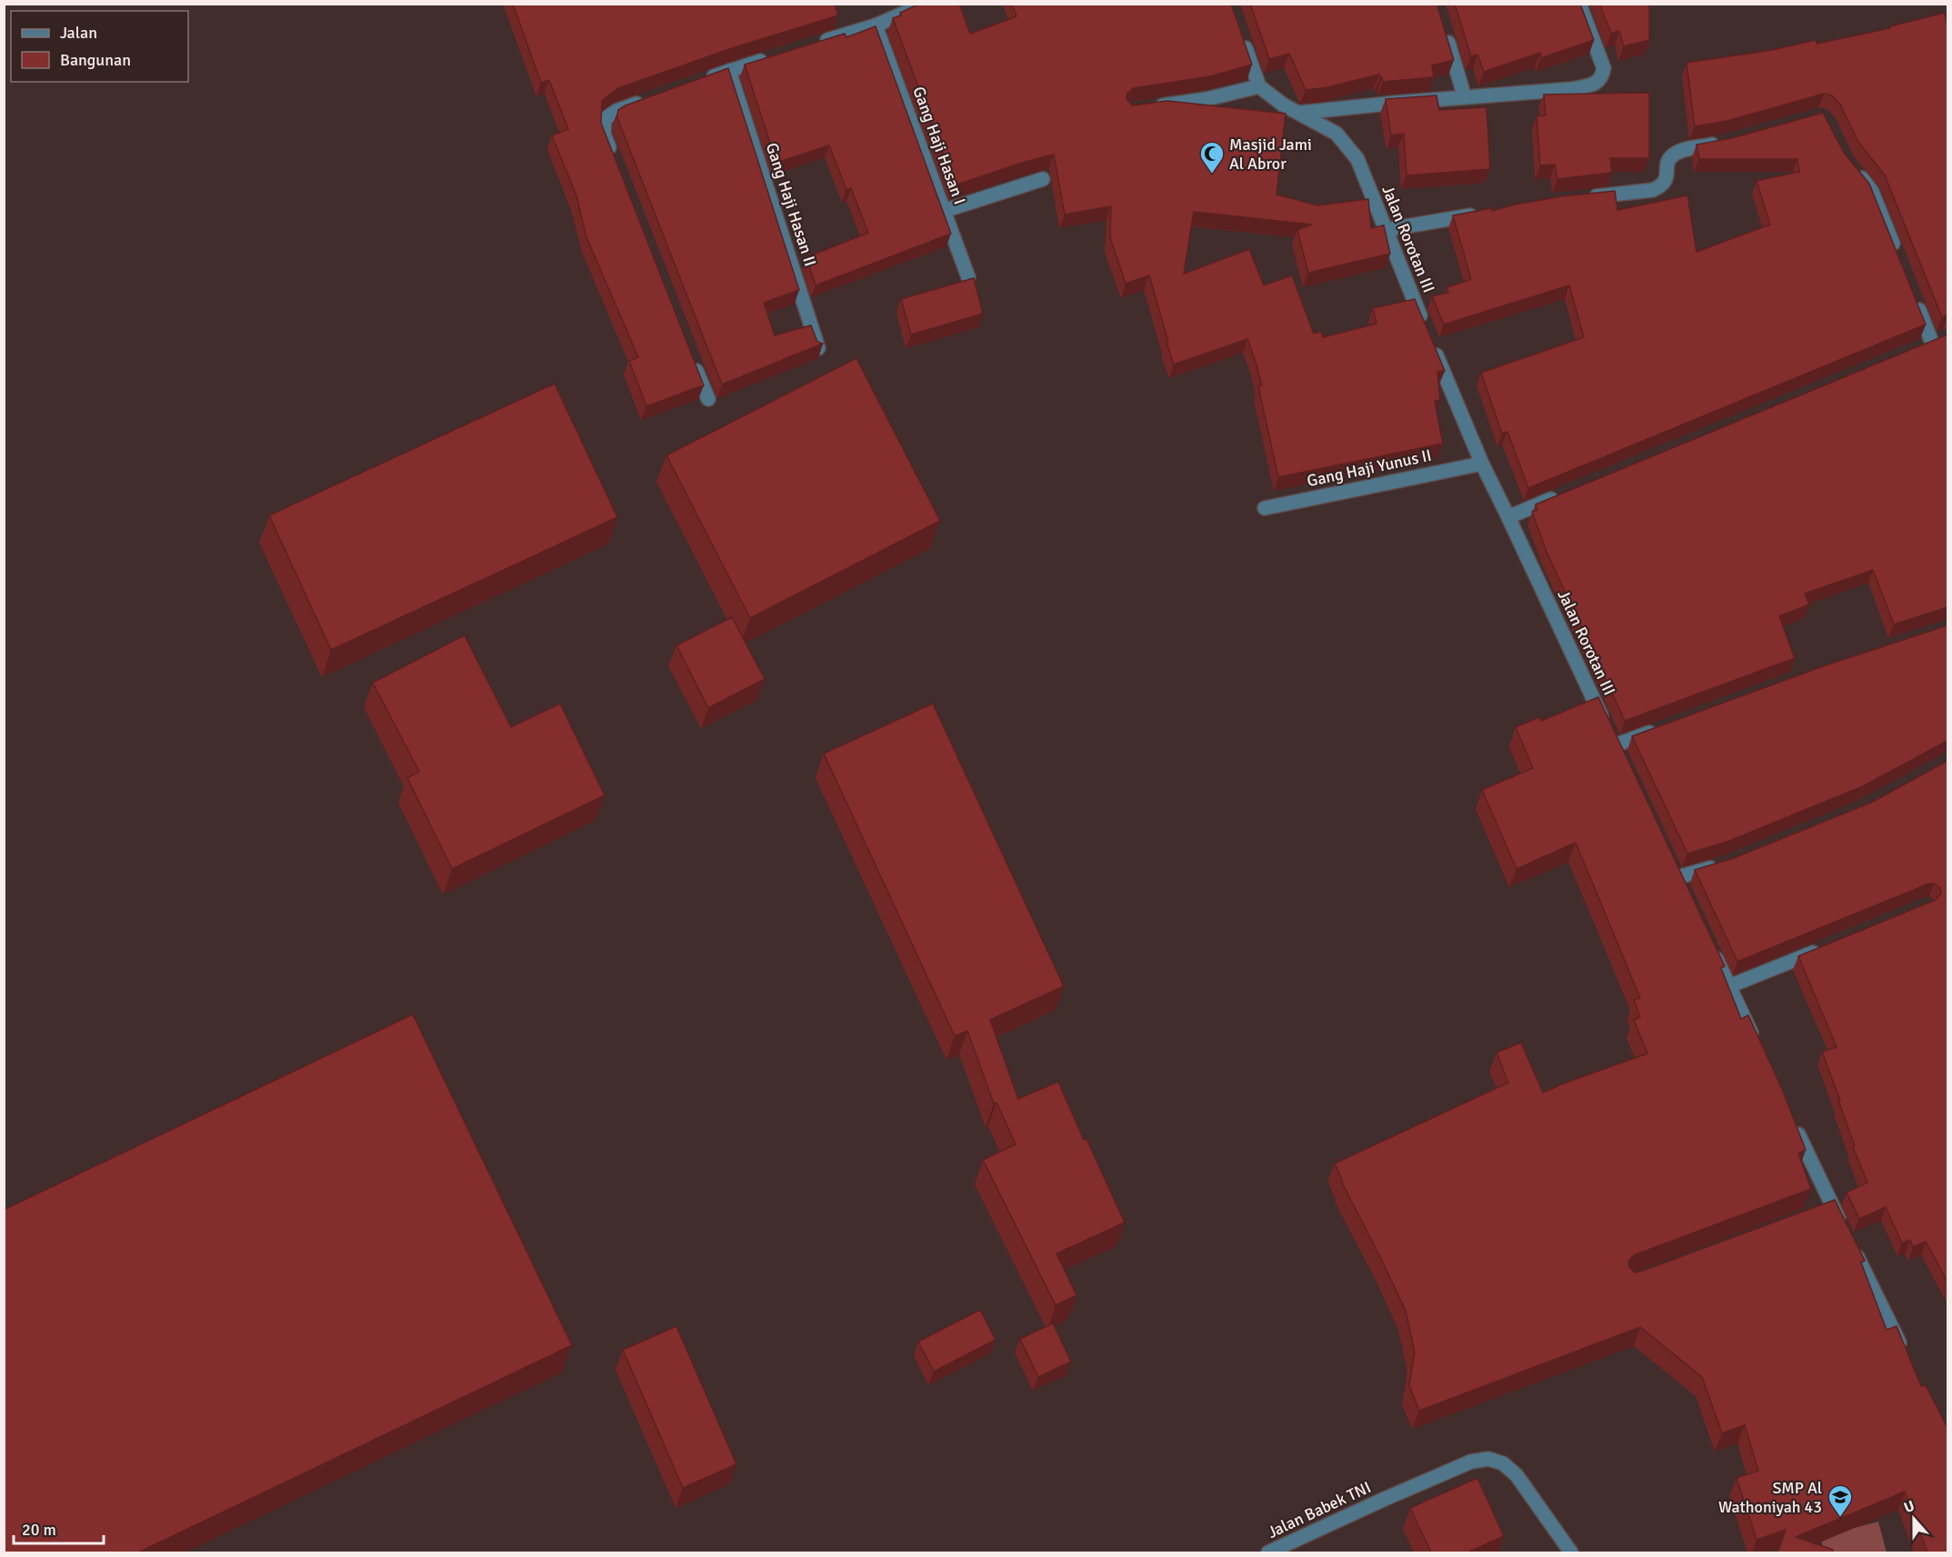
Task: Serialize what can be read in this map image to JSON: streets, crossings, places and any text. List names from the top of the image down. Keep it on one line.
{"streets":{"street":["Gang Haji Hasan I","Gang Haji Hasan II","Jalan Rorotan III","Gang Haji Yunus II","Jalan Babek TNI"]},"crossings":[["Jalan Rorotan III","Gang Haji Yunus II"]],"places":{"mosque":["Masjid Jami Al Abror"],"school or university":["SMP Al Wathoniyah 43"]},"legend":["Jalan","Bangunan"],"scale_bar":"20 m","north":"top"}
